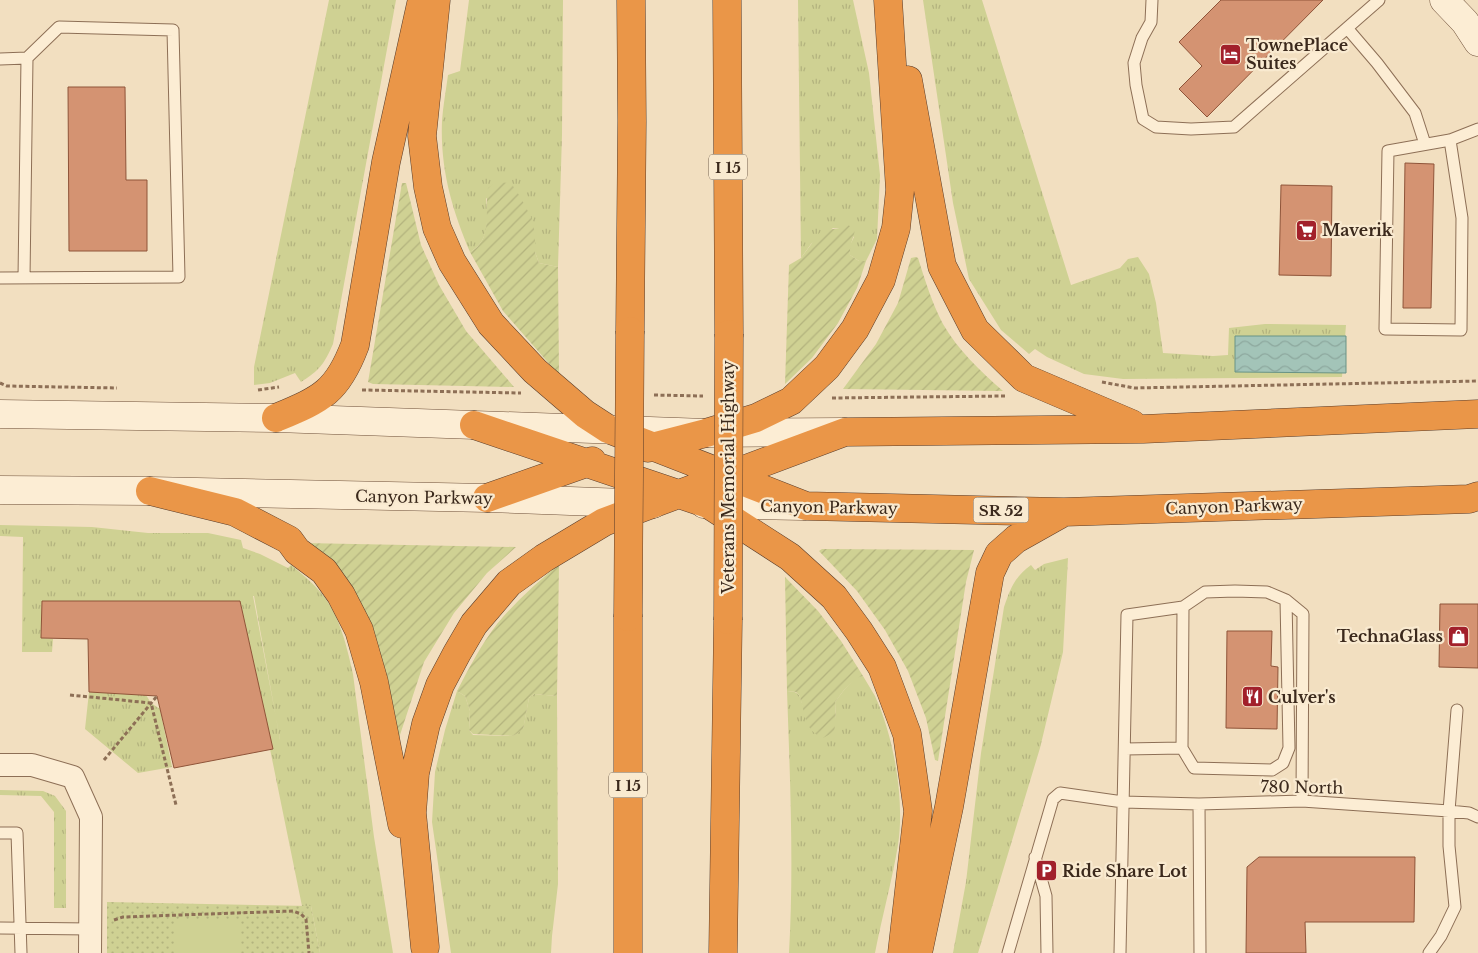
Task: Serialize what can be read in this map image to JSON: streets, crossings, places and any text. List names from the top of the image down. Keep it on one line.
{"streets":{"highway":["I 15","Veterans Memorial Highway","Canyon Parkway","SR 52"],"lane":["780 North"]},"places":{"hotel":["TownePlace Suites"],"supermarket":["Maverik"],"shop":["TechnaGlass"],"restaurant":["Culver's"],"parking":["Ride Share Lot"]}}
